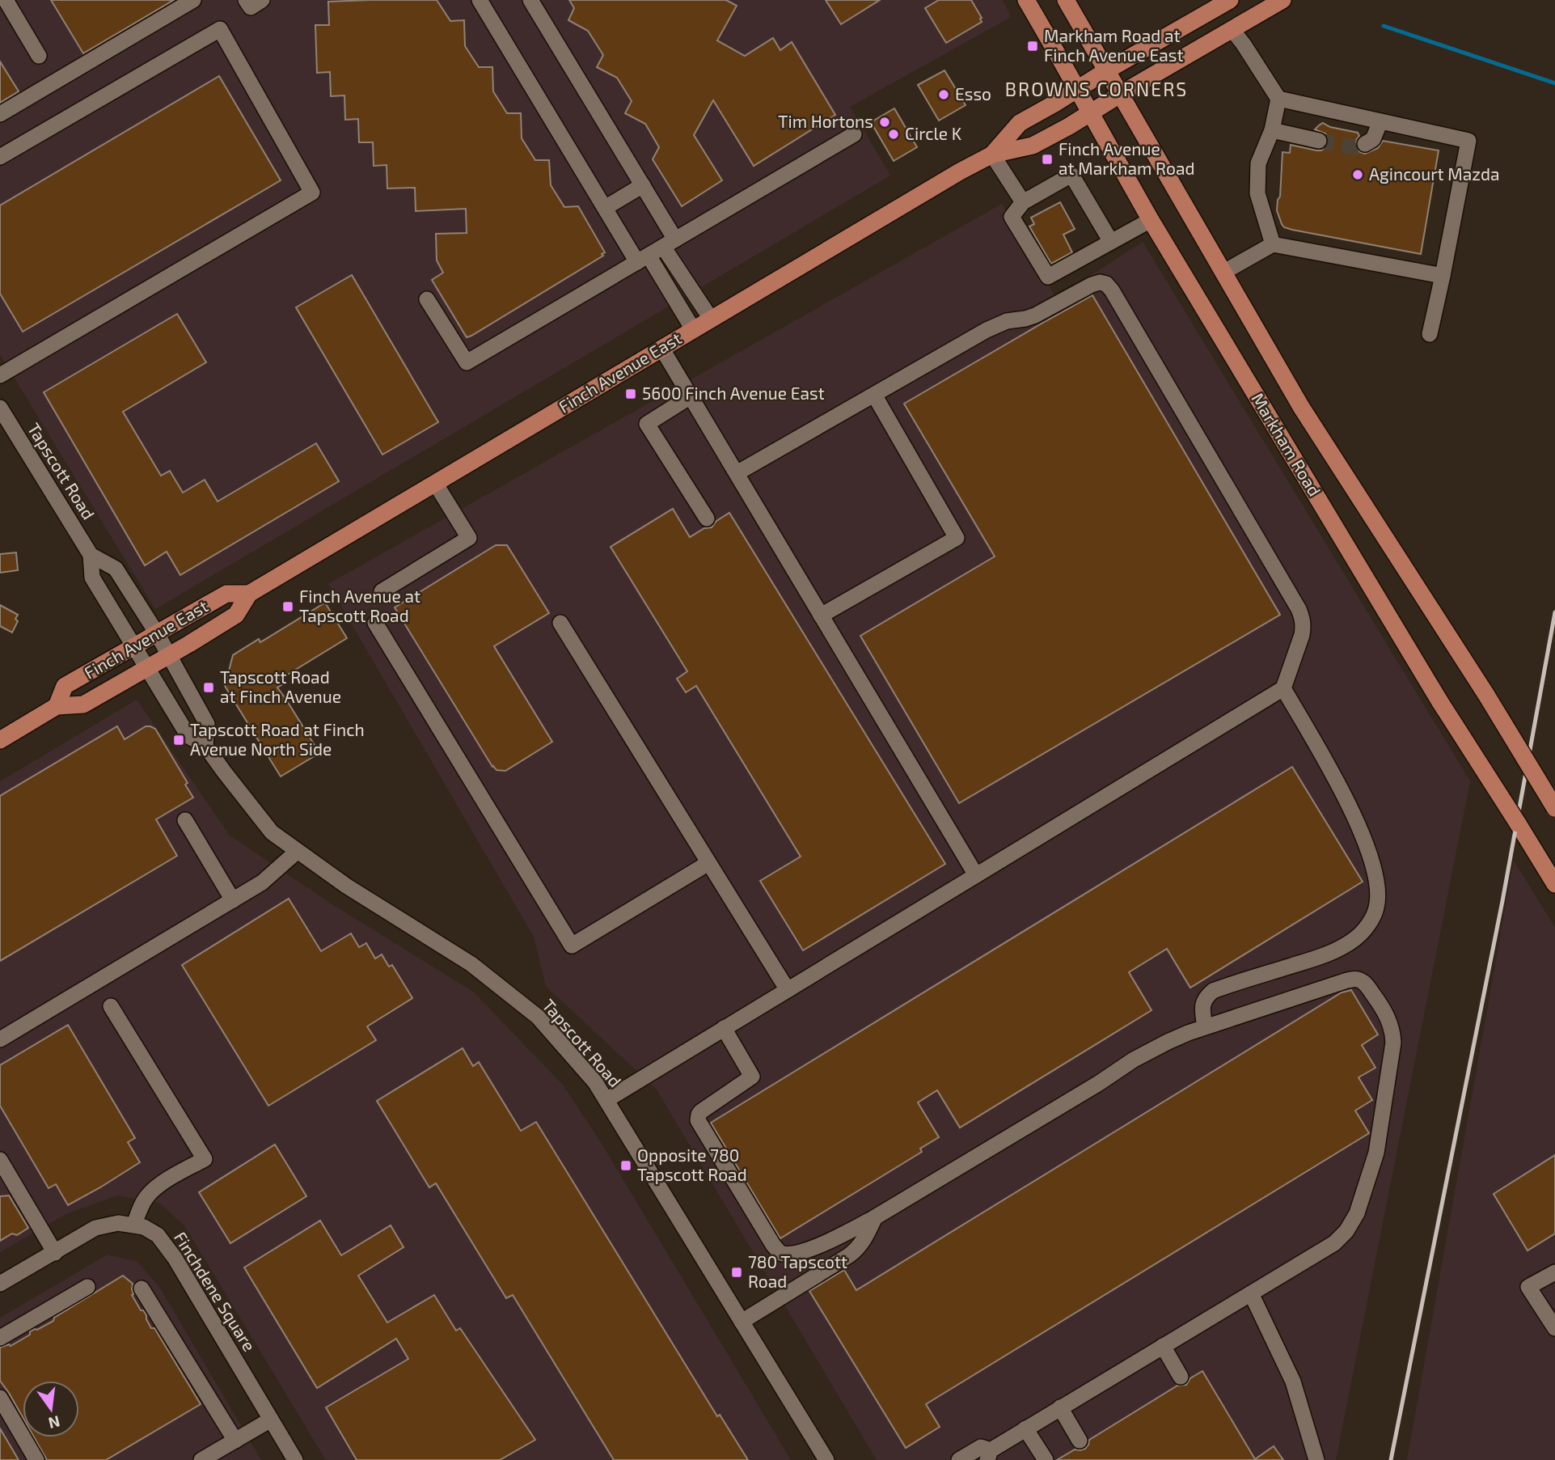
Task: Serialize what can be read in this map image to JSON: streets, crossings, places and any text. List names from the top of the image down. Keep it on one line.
{"streets":{"main road":["Finch Avenue East","Markham Road"],"street":["Tapscott Road","Finchdene Square"]},"crossings":[["Finch Avenue East","Markham Road"],["Finch Avenue East","Tapscott Road"]],"districts":["BROWNS CORNERS"],"places":{"transit":["Markham Road at Finch Avenue East","Finch Avenue at Markham Road","5600 Finch Avenue East","Finch Avenue at Tapscott Road","Tapscott Road at Finch Avenue","Tapscott Road at Finch Avenue North Side","Opposite 780 Tapscott Road","780 Tapscott Road"],"other":["Esso","Tim Hortons","Circle K","Agincourt Mazda"]},"north":"bottom"}
